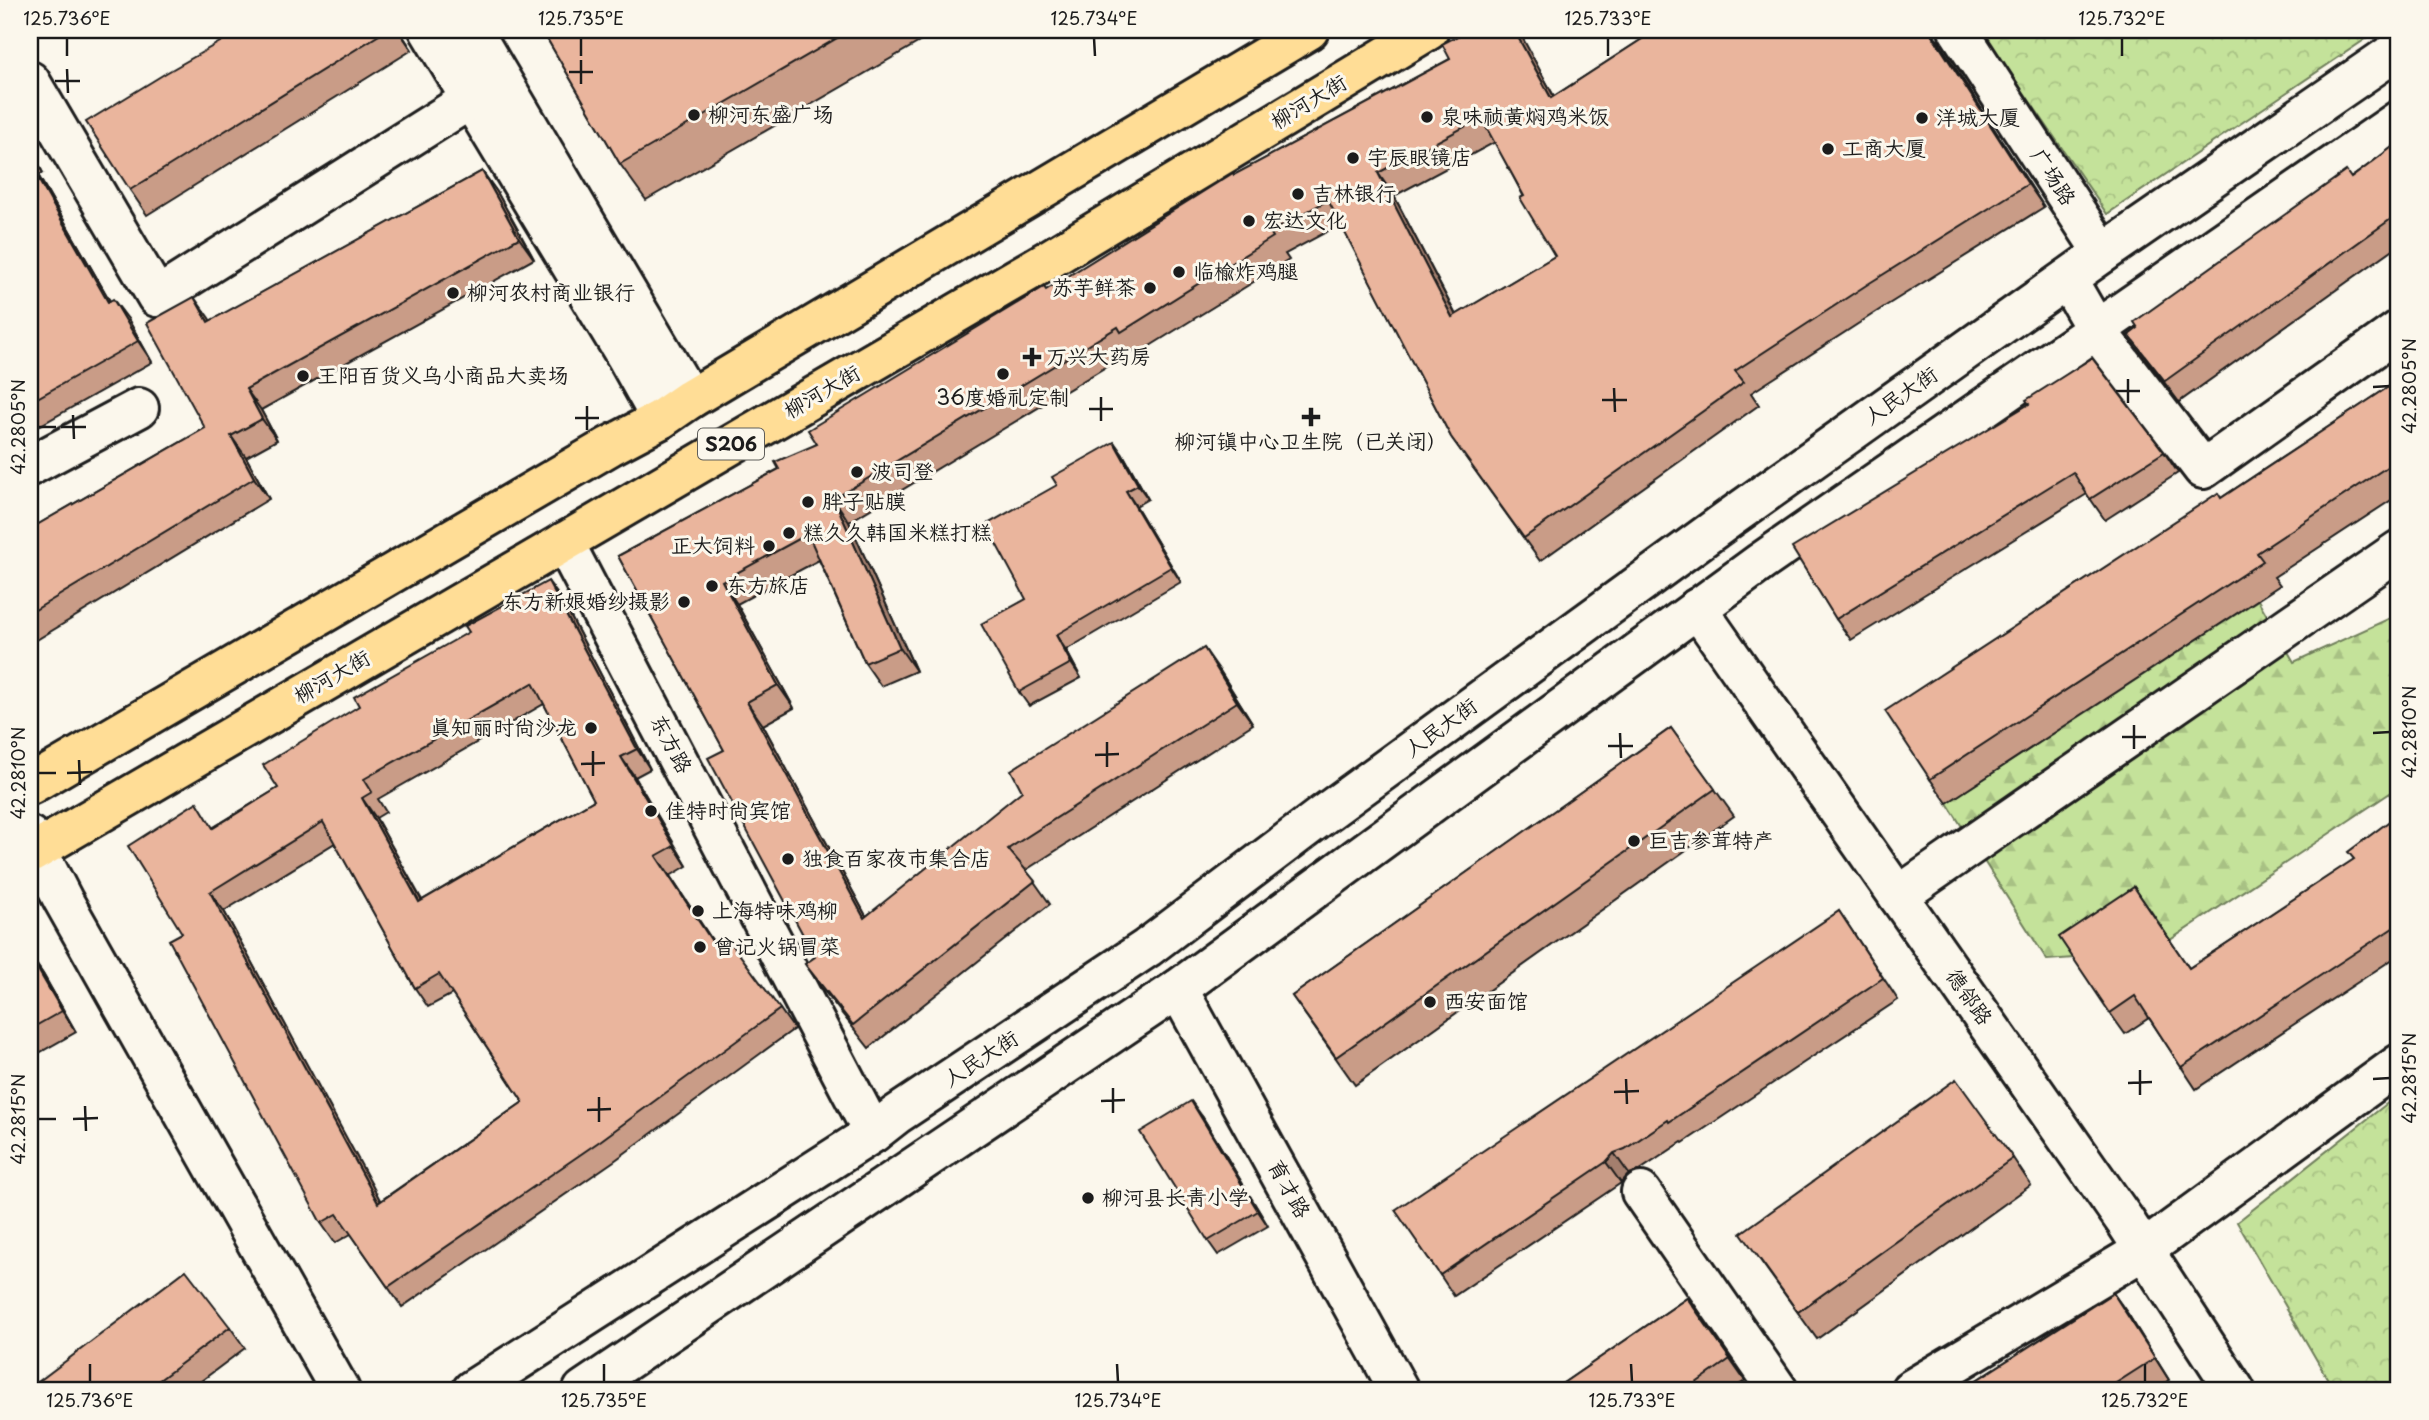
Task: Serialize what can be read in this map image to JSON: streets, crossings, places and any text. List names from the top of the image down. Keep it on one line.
{"streets":{"main road":["柳河大街","S206"],"street":["广场路","人民大街","东方路","德邻路","育才路"]},"crossings":[["柳河大街","东方路"],["广场路","人民大街"],["人民大街","东方路"]],"places":{"other":["柳河东盛广场","泉味祯黄焖鸡米饭","洋城大厦","工商大厦","宇辰眼镜店","吉林银行","宏达文化","临榆炸鸡腿","苏芋鲜茶","柳河农村商业银行","36度婚礼定制","王阳百货义乌小商品大卖场","波司登","胖子贴膜","糕久久韩国米糕打糕","正大饲料","东方旅店","东方新娘婚纱摄影","真知丽时尚沙龙","佳特时尚宾馆","巨吉参茸特产","独食百家夜市集合店","上海特味鸡柳","曾记火锅冒菜","西安面馆","柳河县长青小学"],"health":["万兴大药房","柳河镇中心卫生院（已关闭）"]},"coordinates":["125.736°E","125.735°E","125.734°E","125.733°E","125.732°E","42.2805°N","42.2810°N","42.2815°N"]}
